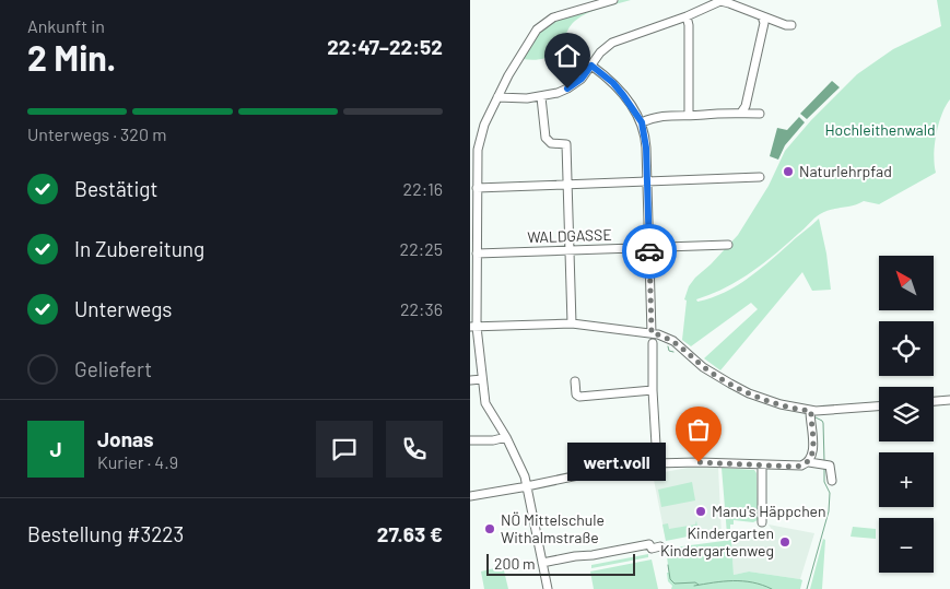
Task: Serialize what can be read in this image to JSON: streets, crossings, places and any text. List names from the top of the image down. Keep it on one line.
{"streets":{"street":["WALDGASSE"]},"parks":["Hochleithenwald"],"places":["Naturlehrpfad","wert.voll","Manu's Häppchen","NÖ Mittelschule Withalmstraße","Kindergarten Kindergartenweg"],"scale_bar":"200 m","north":"top left","page":{"heading":["2 Min.","Ankunft in","22:47–22:52"],"panel":["Jonas","Kurier · 4.9","Bestellung #3223","27.63 €"],"bar":"Unterwegs · 320 m","list":[["Bestätigt","22:16"],["In Zubereitung","22:25"],["Unterwegs","22:36"],"Geliefert"],"map_buttons":["+","−"],"round":"J","bubble":"wert.voll","scale":"200 m"}}
